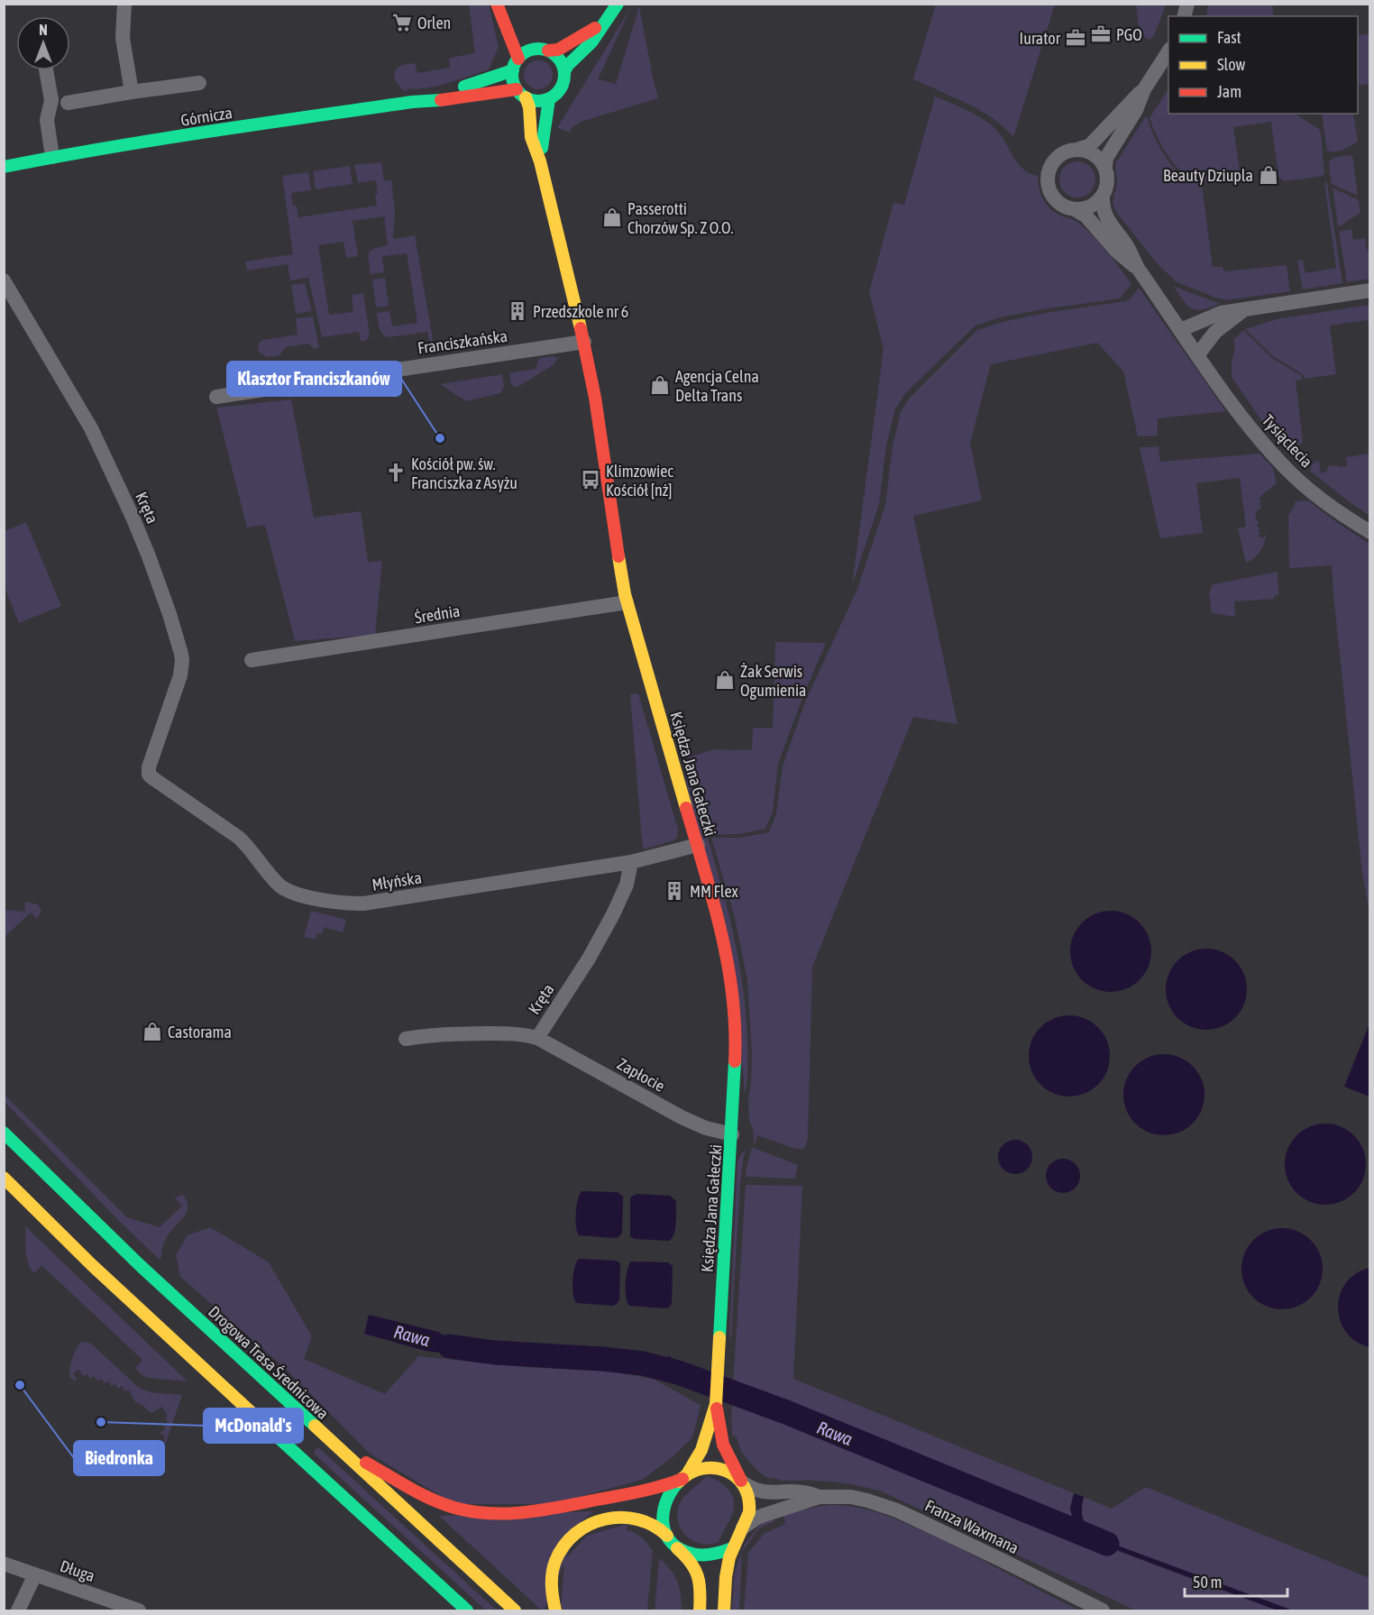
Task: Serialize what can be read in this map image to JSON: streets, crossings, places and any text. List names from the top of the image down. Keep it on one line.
{"streets":{"main road":["Górnicza","Księdza Jana Gałeczki","Drogowa Trasa Średnicowa"],"street":["Franciszkańska","Tysiąclecia","Kręta","Średnia","Młyńska","Zapłocie","Franza Waxmana","Długa"]},"crossings":[["Górnicza","Księdza Jana Gałeczki"],["Franciszkańska","Księdza Jana Gałeczki"],["Kręta","Młyńska"],["Kręta","Zapłocie"],["Średnia","Księdza Jana Gałeczki"],["Księdza Jana Gałeczki","Młyńska"],["Księdza Jana Gałeczki","Zapłocie"],["Księdza Jana Gałeczki","Franza Waxmana"]],"water":["Rawa"],"places":{"supermarket":["Orlen"],"office":["PGO","Iurator"],"shop":["Beauty Dziupla","Passerotti Chorzów Sp. Z O.O.","Agencja Celna Delta Trans","Żak Serwis Ogumienia","Castorama"],"building":["Przedszkole nr 6","MM Flex"],"other":["Klasztor Franciszkanów","Biedronka","McDonald's"],"church":["Kościół pw. św. Franciszka z Asyżu"],"bus stop":["Klimzowiec Kościół [nż]"]},"legend":["Fast","Slow","Jam"],"scale_bar":"50 m","north":"top"}
